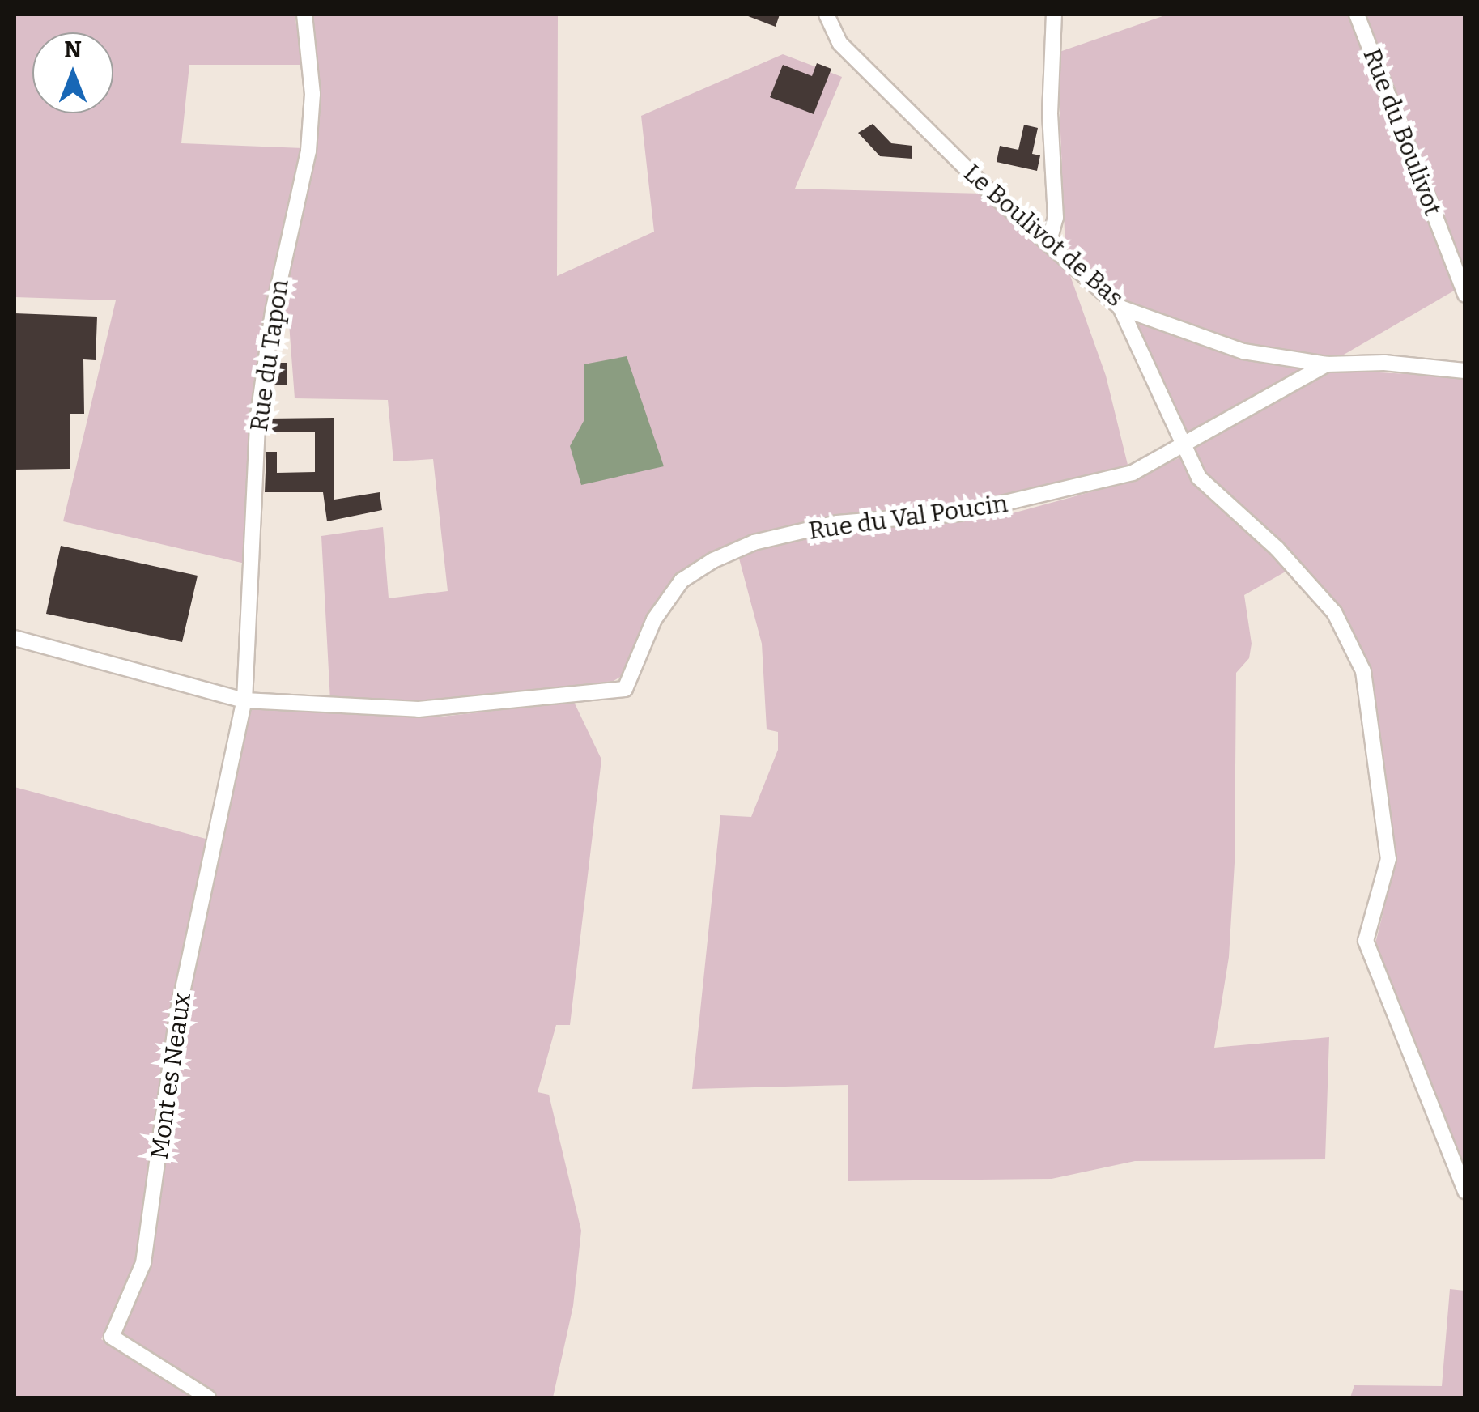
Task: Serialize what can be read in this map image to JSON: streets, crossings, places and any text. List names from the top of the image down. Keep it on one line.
{"streets":{"street":["Rue du Boulivot","Le Boulivot de Bas","Rue du Tapon","Rue du Val Poucin","Mont es Neaux"]},"crossings":[["Le Boulivot de Bas","Rue du Val Poucin"],["Rue du Tapon","Rue du Val Poucin"],["Rue du Tapon","Mont es Neaux"],["Rue du Val Poucin","Mont es Neaux"]],"north":"top"}
